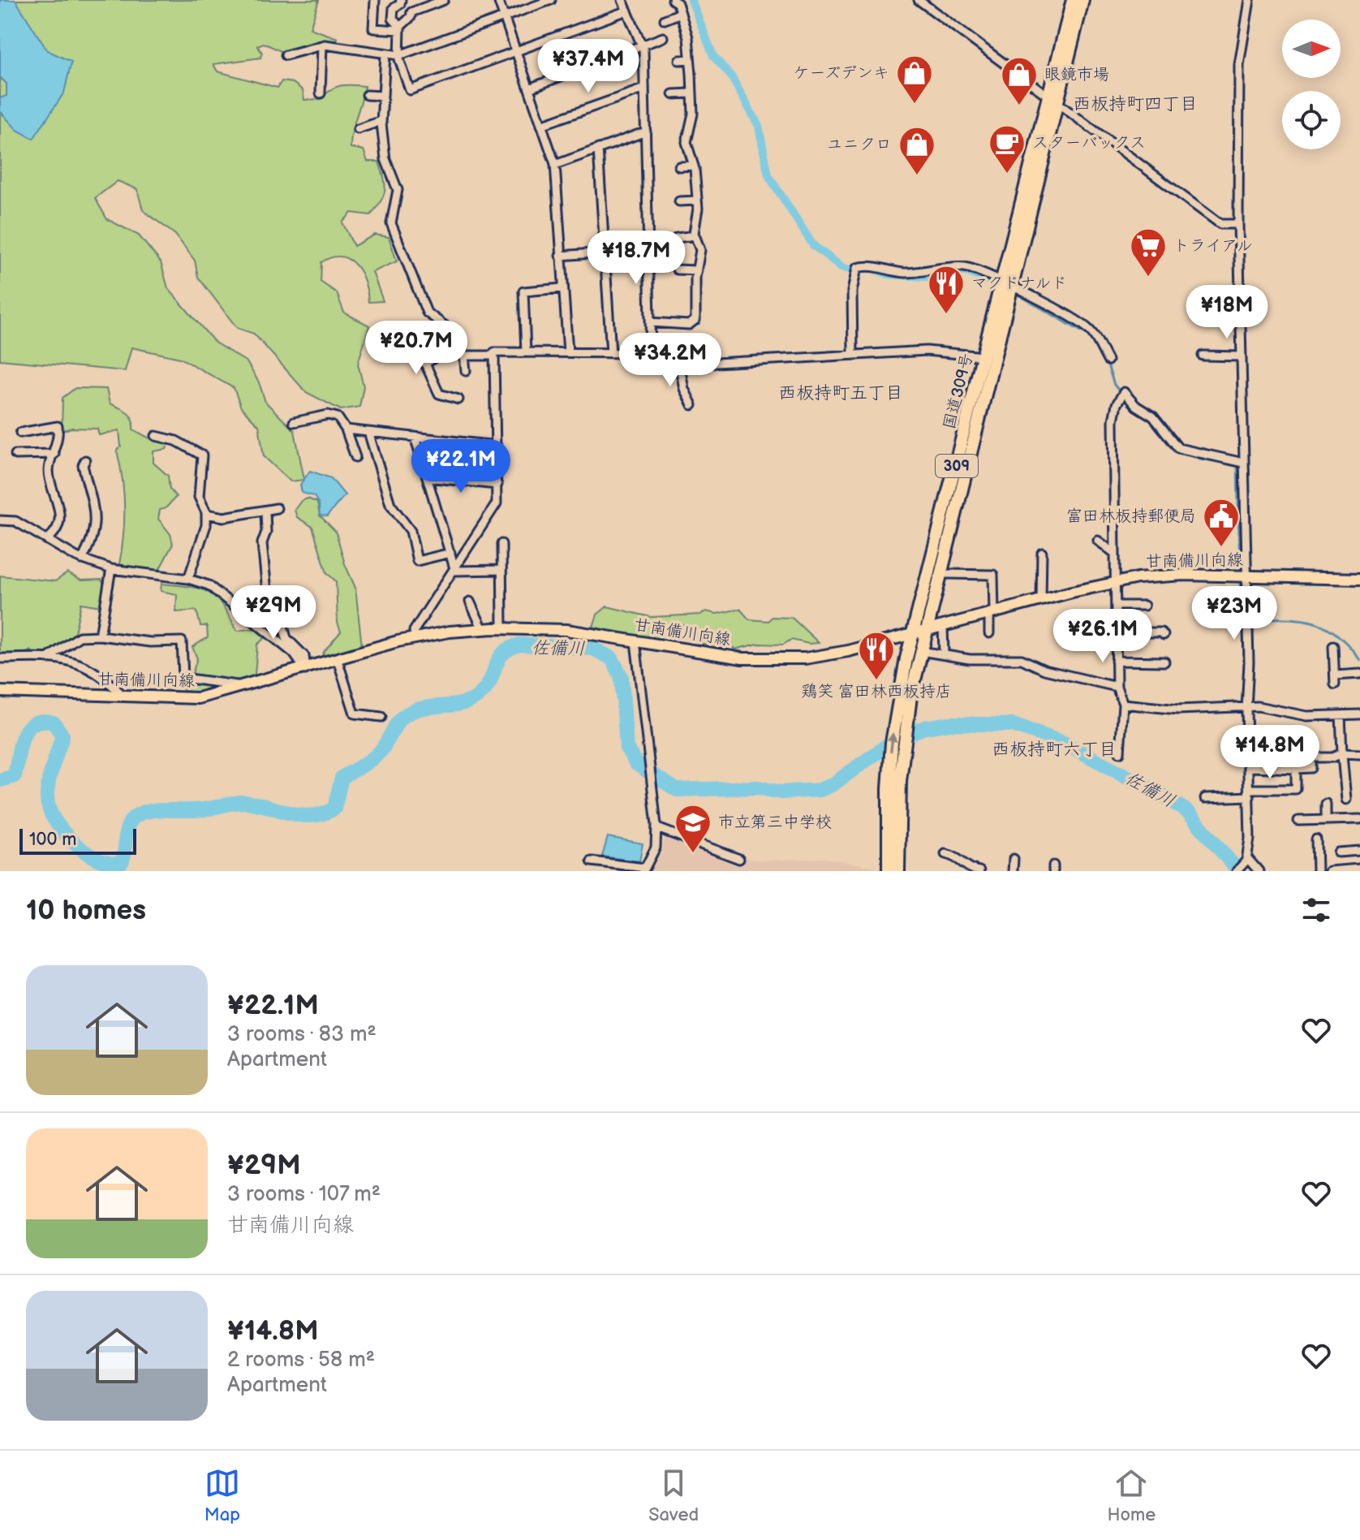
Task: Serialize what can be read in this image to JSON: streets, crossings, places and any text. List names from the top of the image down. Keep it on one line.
{"streets":{"highway":["国道309号","309"],"main road":["甘南備川向線"]},"crossings":[["国道309号","甘南備川向線"]],"districts":["西板持町四丁目","西板持町五丁目","西板持町六丁目"],"water":["佐備川"],"places":{"shop":["ケーズデンキ","眼鏡市場","ユニクロ"],"cafe":["スターバックス"],"supermarket":["トライアル"],"restaurant":["マクドナルド","鶏笑 富田林西板持店"],"public building":["富田林板持郵便局"],"school or university":["市立第三中学校"]},"scale_bar":"100 m","north":"right","page":{"price":["¥37.4M","¥18.7M","¥18M","¥20.7M","¥34.2M","¥22.1M","¥29M","¥23M","¥26.1M","¥14.8M"],"scale":"100 m","heading":"10 homes","list":[{"name":"¥22.1M","note":"3 rooms · 83 m² · Apartment"},{"name":"¥29M","note":"3 rooms · 107 m² · 甘南備川向線"},{"name":"¥14.8M","note":"2 rooms · 58 m² · Apartment"}],"tabs":["Map","Saved","Home"]}}
